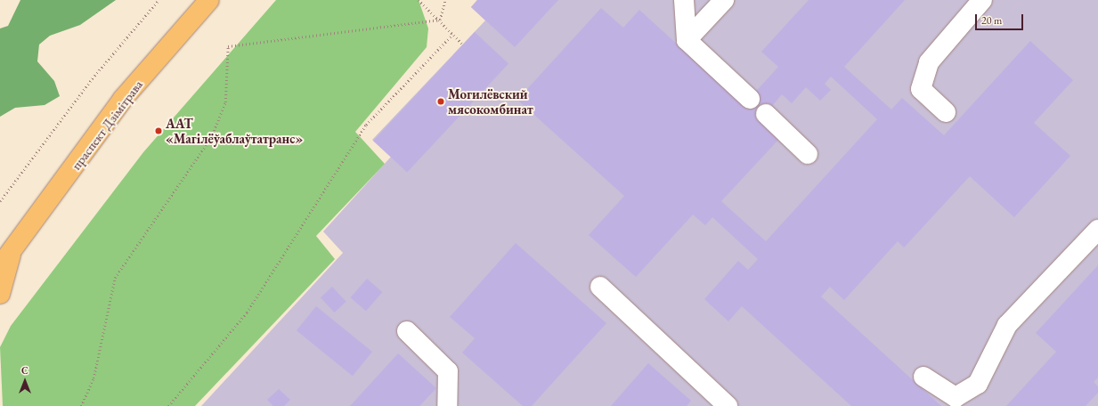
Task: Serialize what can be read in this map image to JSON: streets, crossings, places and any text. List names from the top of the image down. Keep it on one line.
{"streets":{"main road":["праспект Дзімітрава"]},"places":["Могилёвский мясокомбинат","ААТ «Магілёўаблаўтатранс»"],"scale_bar":"20 m","north":"top"}
